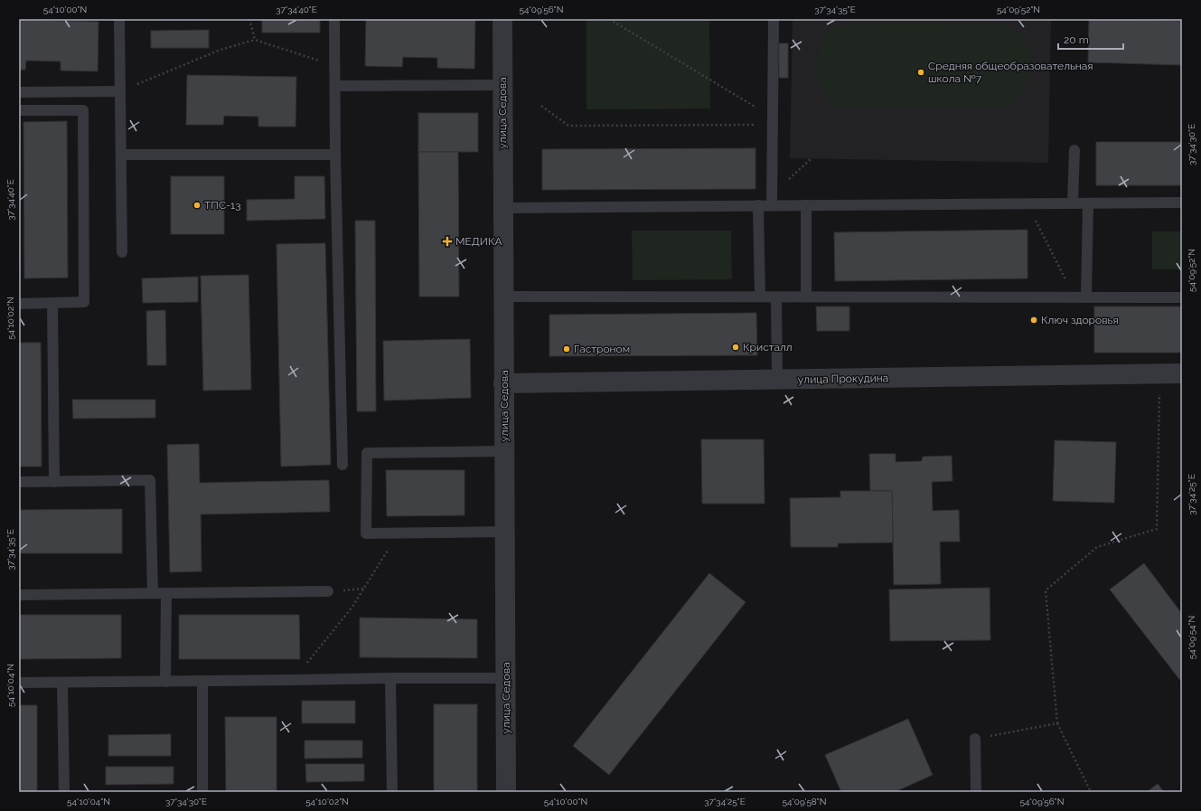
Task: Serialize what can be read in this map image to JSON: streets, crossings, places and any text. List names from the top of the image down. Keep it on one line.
{"streets":{"street":["улица Седова","улица Прокудина"]},"crossings":[["улица Седова","улица Прокудина"]],"places":{"other":["Средняя общеобразовательная школа №7","ТПС-13","Ключ здоровья","Кристалл","Гастроном"],"health":["МЕДИКА"]},"scale_bar":"20 m","coordinates":["54°10'00\"N","37°34'40\"E","54°09'56\"N","37°34'35\"E","54°09'52\"N","37°34'30\"E","54°10'02\"N","37°34'25\"E","54°09'54\"N","54°10'04\"N","54°09'58\"N"]}
